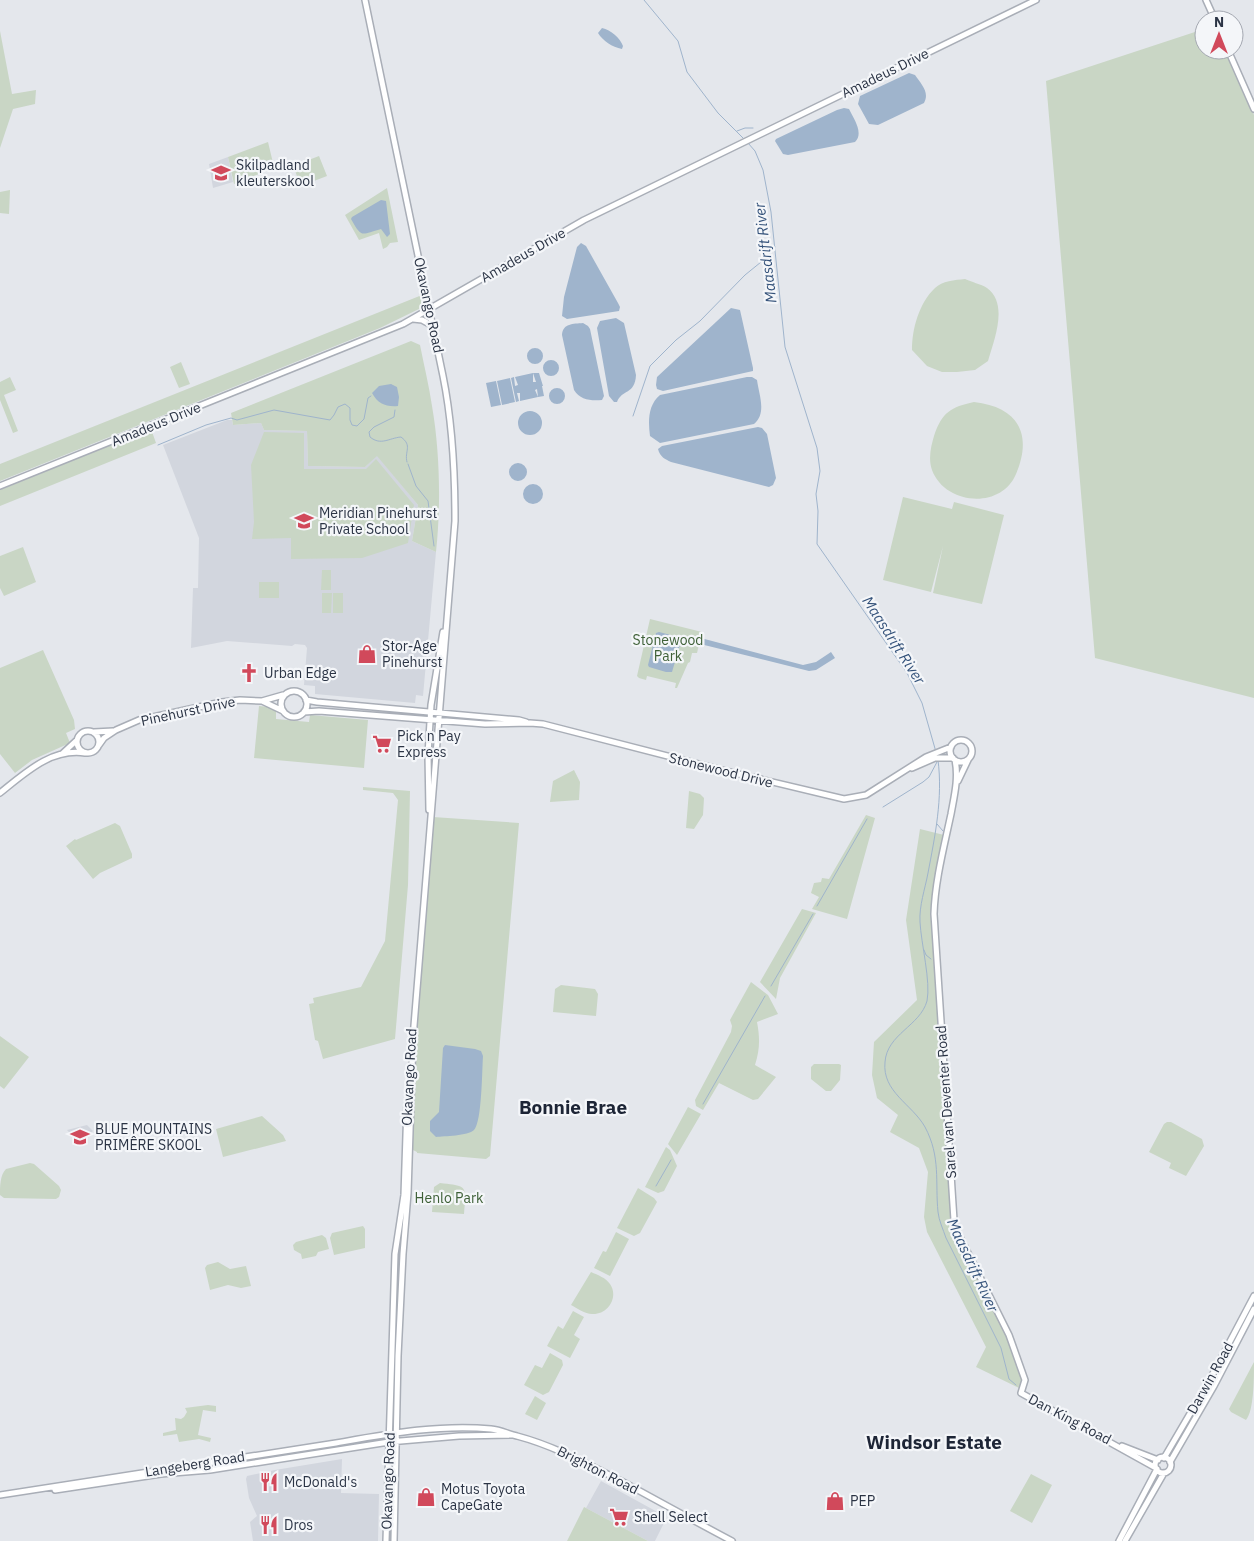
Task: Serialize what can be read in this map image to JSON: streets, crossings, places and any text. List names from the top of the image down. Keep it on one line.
{"streets":{"street":["Amadeus Drive","Okavango Road","Pinehurst Drive","Stonewood Drive","Sarel van Deventer Road","Darwin Road","Dan King Road","Langeberg Road","Brighton Road"]},"crossings":[["Amadeus Drive","Okavango Road"],["Okavango Road","Stonewood Drive"],["Okavango Road","Langeberg Road"],["Okavango Road","Brighton Road"],["Stonewood Drive","Sarel van Deventer Road"],["Sarel van Deventer Road","Dan King Road"],["Darwin Road","Dan King Road"],["Langeberg Road","Brighton Road"]],"districts":["Bonnie Brae","Windsor Estate"],"water":["Maasdrift River"],"parks":["Stonewood Park","Henlo Park"],"places":{"school or university":["Skilpadland kleuterskool","Meridian Pinehurst Private School","BLUE MOUNTAINS PRIMÊRE SKOOL"],"shop":["Stor-Age Pinehurst","Motus Toyota CapeGate","PEP"],"church":["Urban Edge"],"supermarket":["Pick n Pay Express","Shell Select"],"restaurant":["McDonald's","Dros"]},"north":"top"}
